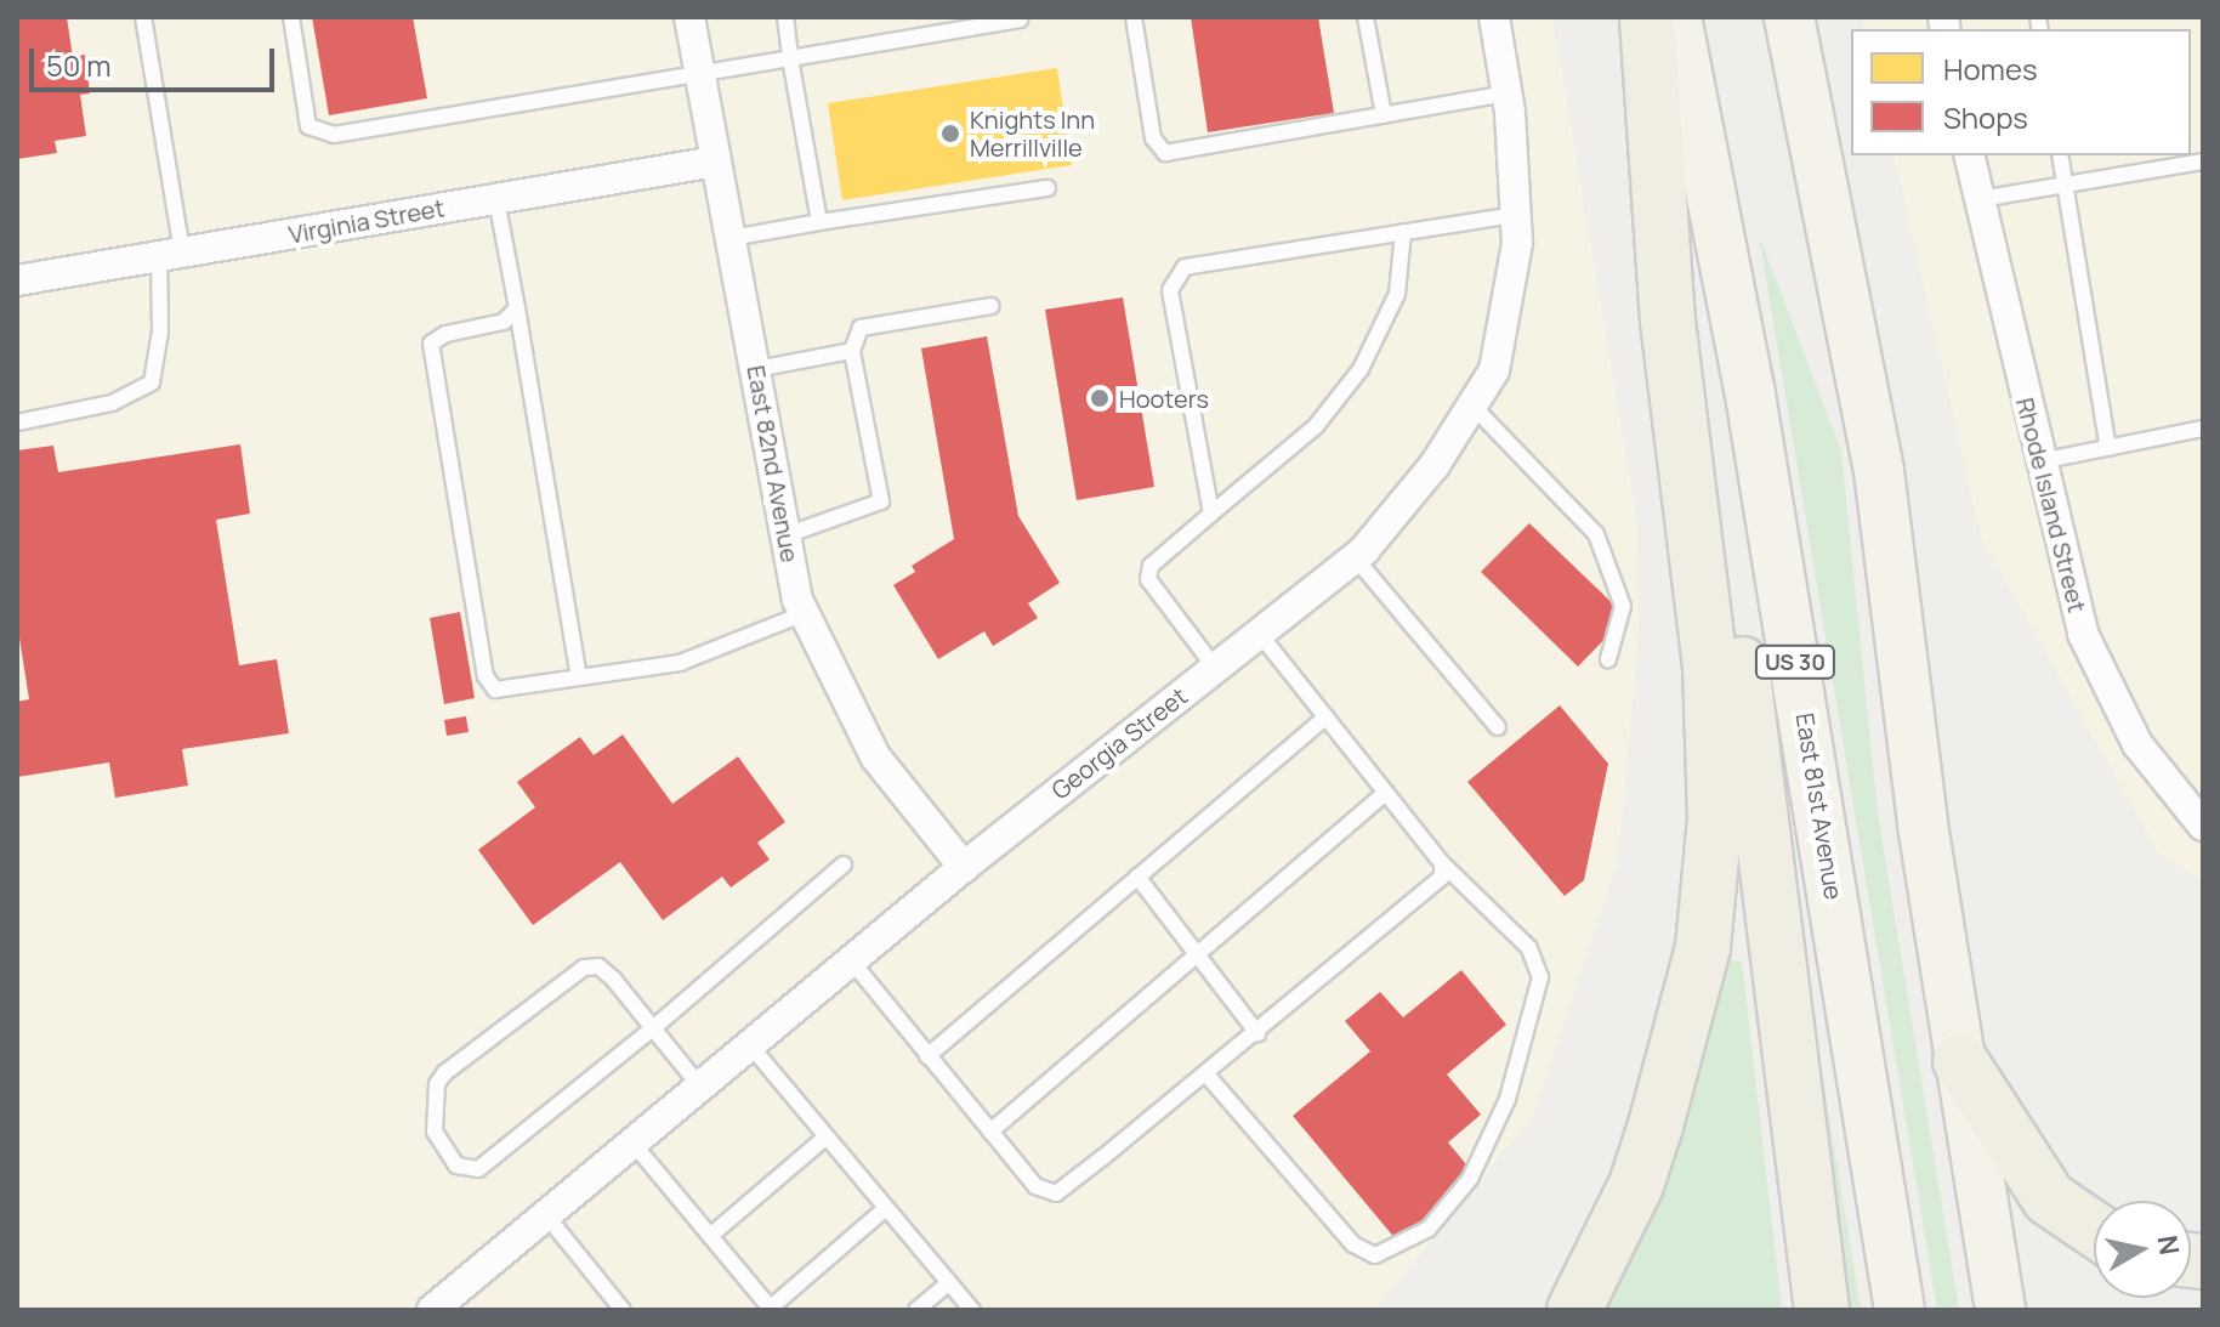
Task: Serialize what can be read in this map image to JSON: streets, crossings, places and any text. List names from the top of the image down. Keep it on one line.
{"streets":{"main road":["US 30","East 81st Avenue"],"street":["Virginia Street","East 82nd Avenue","Rhode Island Street","Georgia Street"]},"crossings":[["Virginia Street","East 82nd Avenue"],["East 82nd Avenue","Georgia Street"]],"places":["Knights Inn Merrillville","Hooters"],"legend":["Homes","Shops"],"scale_bar":"50 m","north":"right"}
